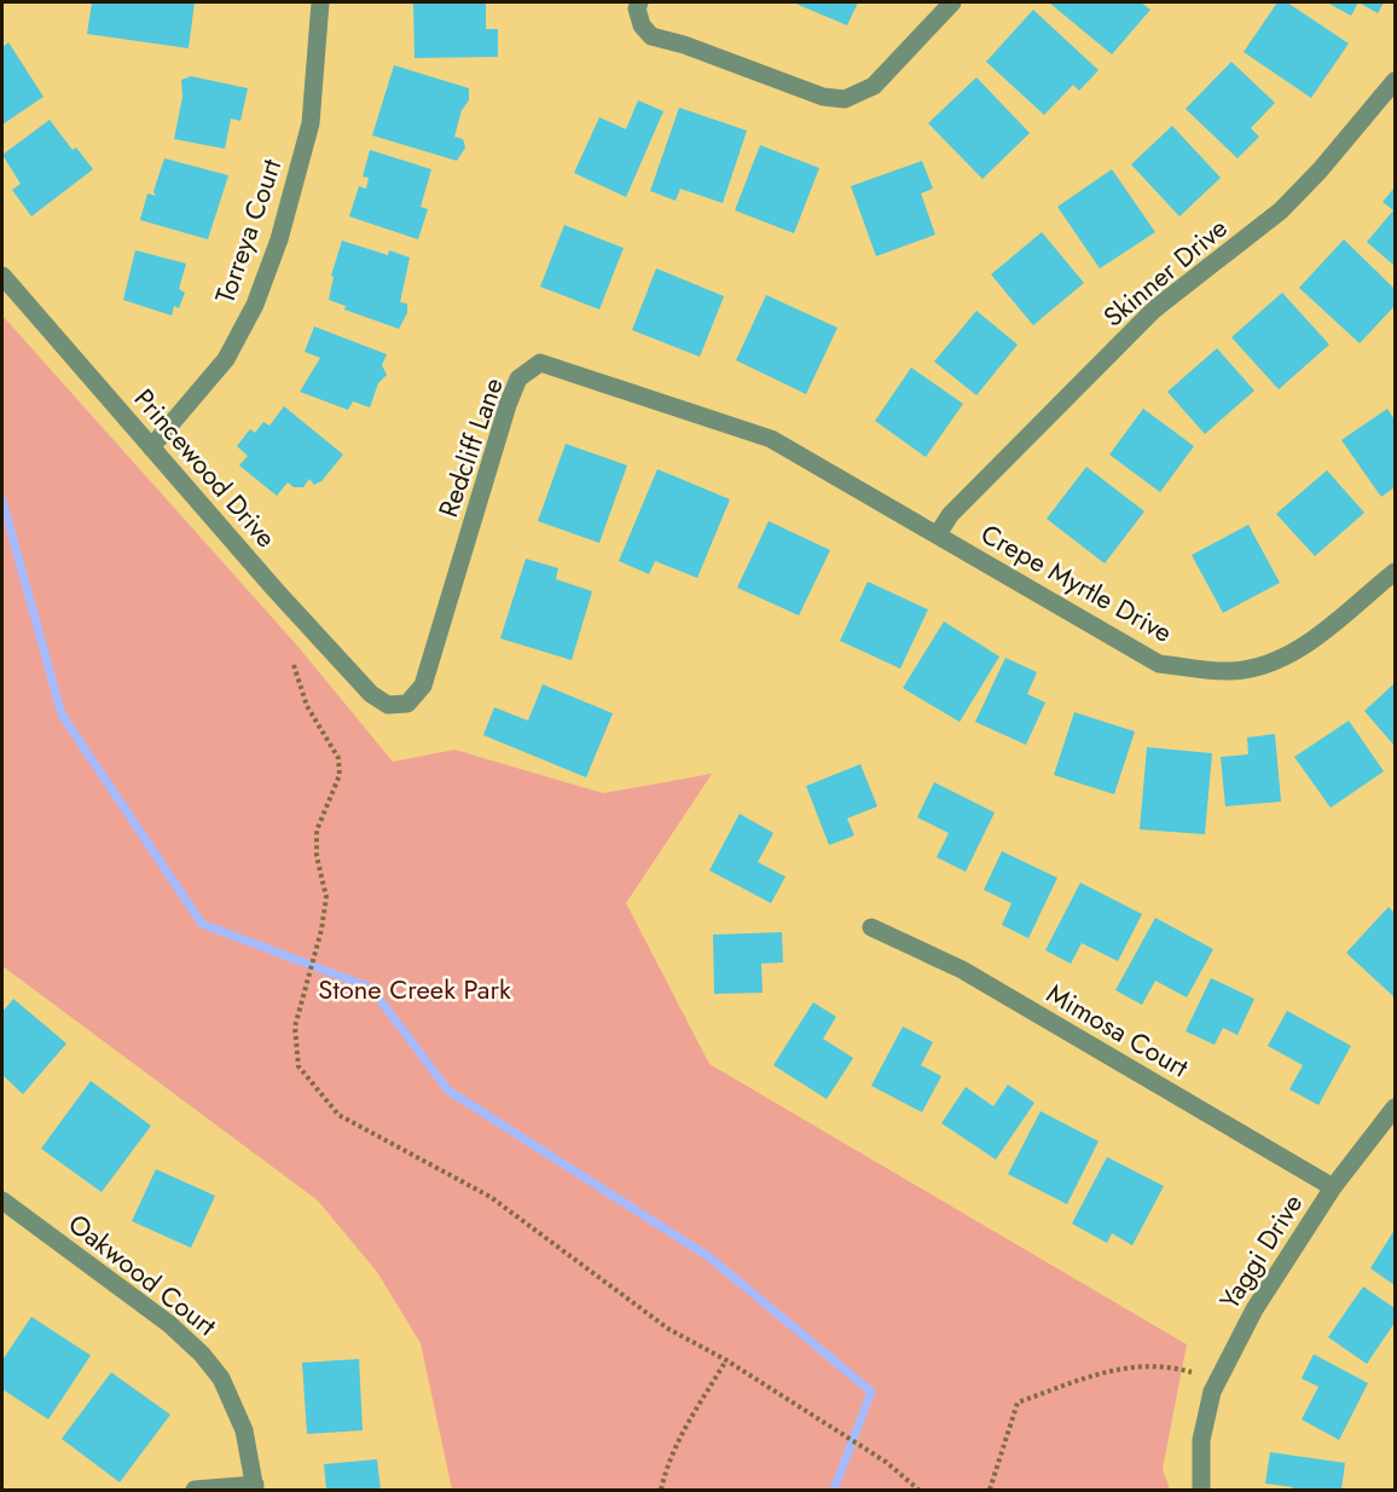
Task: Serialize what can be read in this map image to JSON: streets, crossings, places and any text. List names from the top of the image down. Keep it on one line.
{"streets":{"street":["Torreya Court","Skinner Drive","Redcliff Lane","Princewood Drive","Crepe Myrtle Drive","Mimosa Court","Yaggi Drive","Oakwood Court"]},"crossings":[["Torreya Court","Princewood Drive"],["Skinner Drive","Crepe Myrtle Drive"],["Redcliff Lane","Princewood Drive"],["Redcliff Lane","Crepe Myrtle Drive"],["Mimosa Court","Yaggi Drive"]],"parks":["Stone Creek Park"]}
